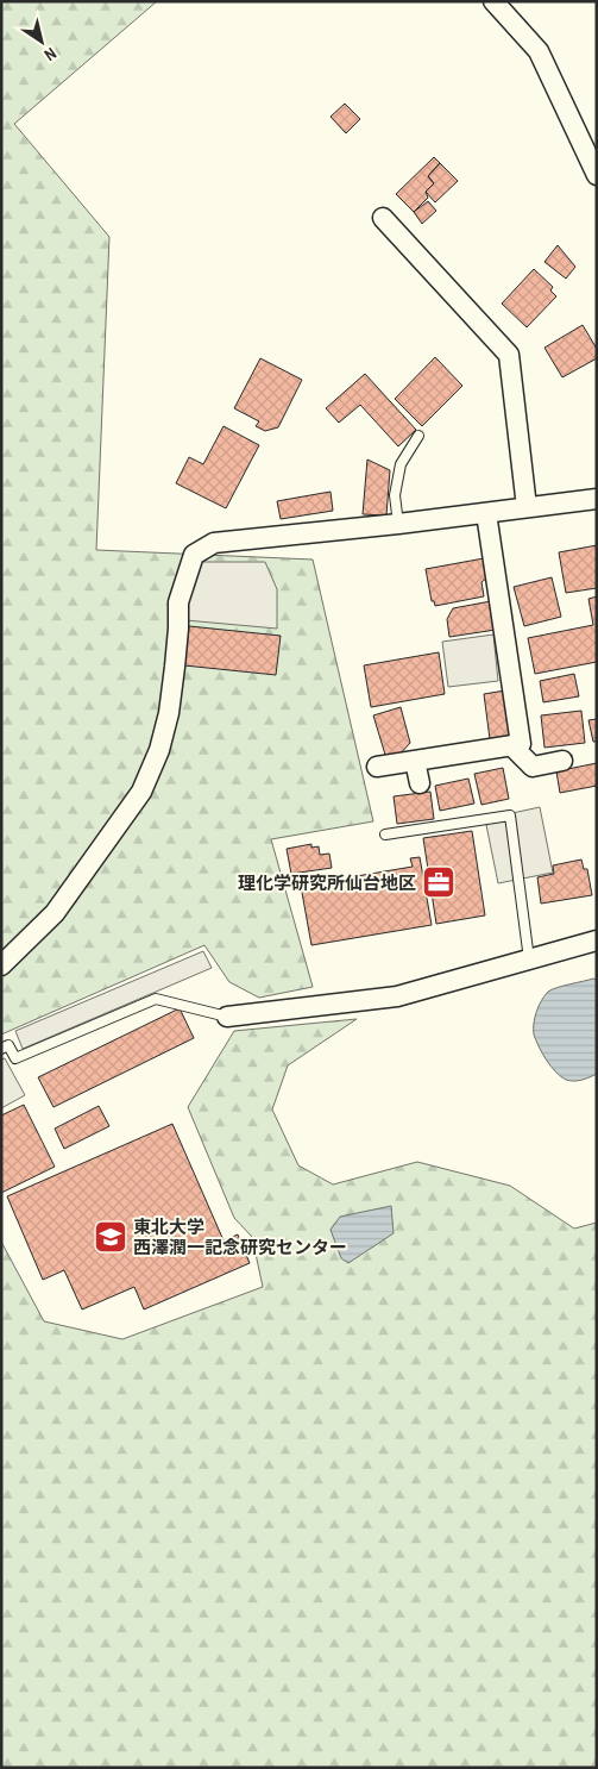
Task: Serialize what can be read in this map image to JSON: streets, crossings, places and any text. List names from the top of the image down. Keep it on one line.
{"places":{"office":["理化学研究所仙台地区"],"school or university":["東北大学 西澤潤一記念研究センター"]},"north":"bottom right"}
